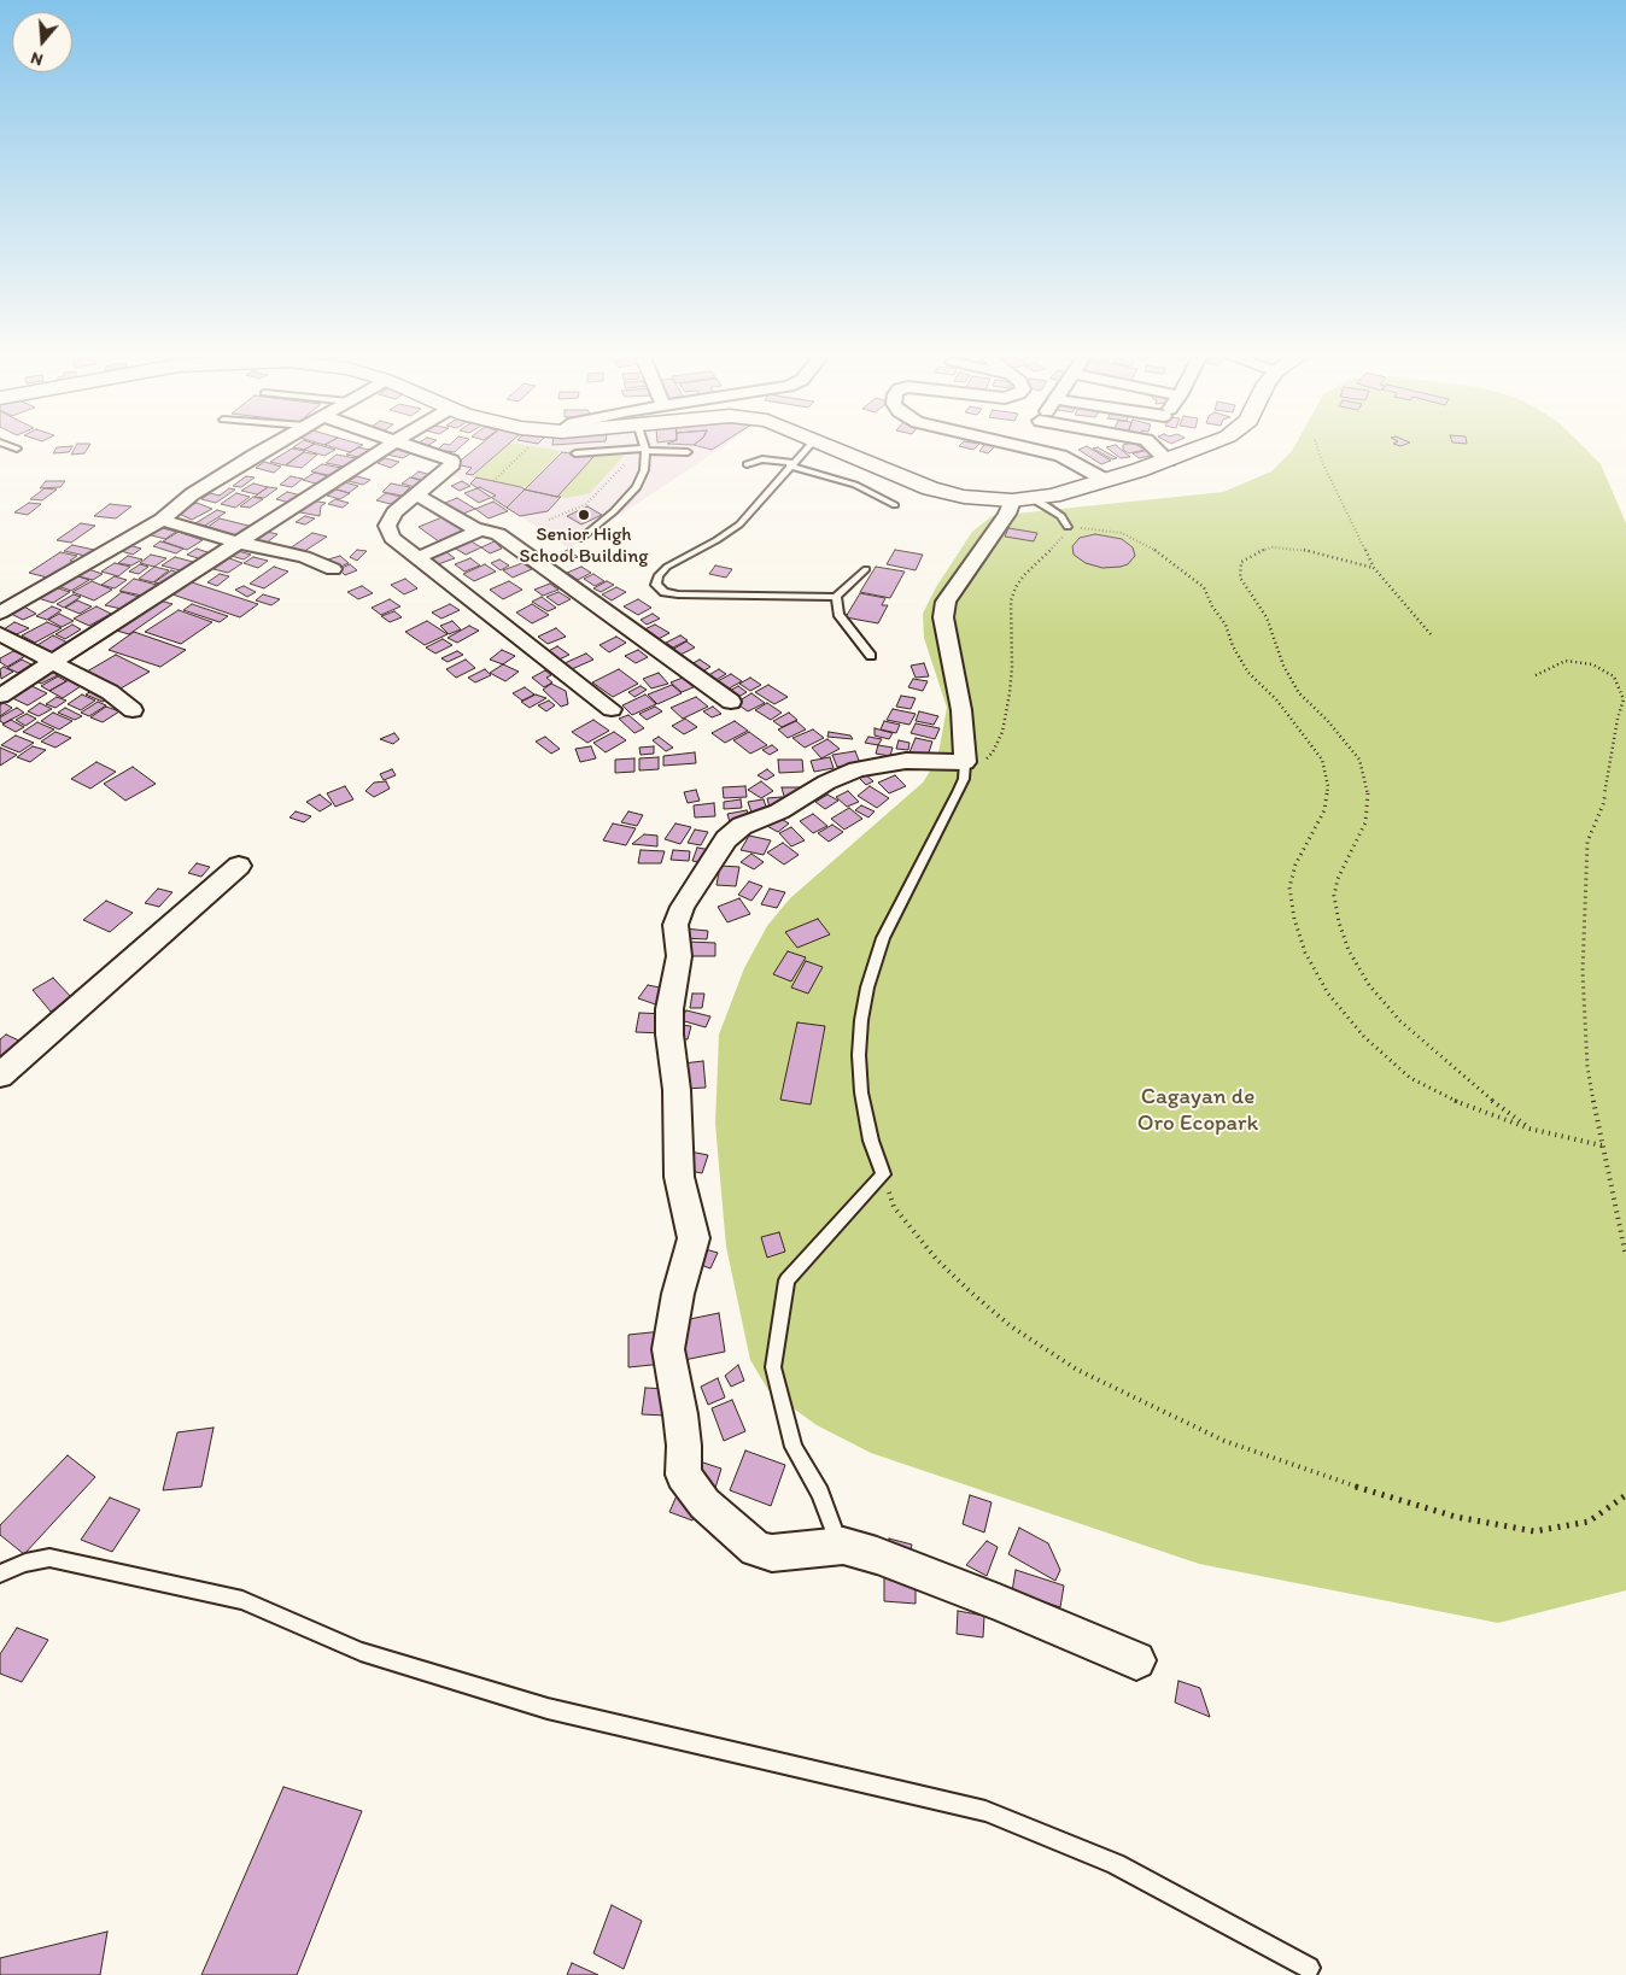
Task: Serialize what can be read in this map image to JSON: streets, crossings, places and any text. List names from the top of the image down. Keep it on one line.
{"parks":["Cagayan de Oro Ecopark"],"places":["Senior High School Building"],"north":"bottom"}
